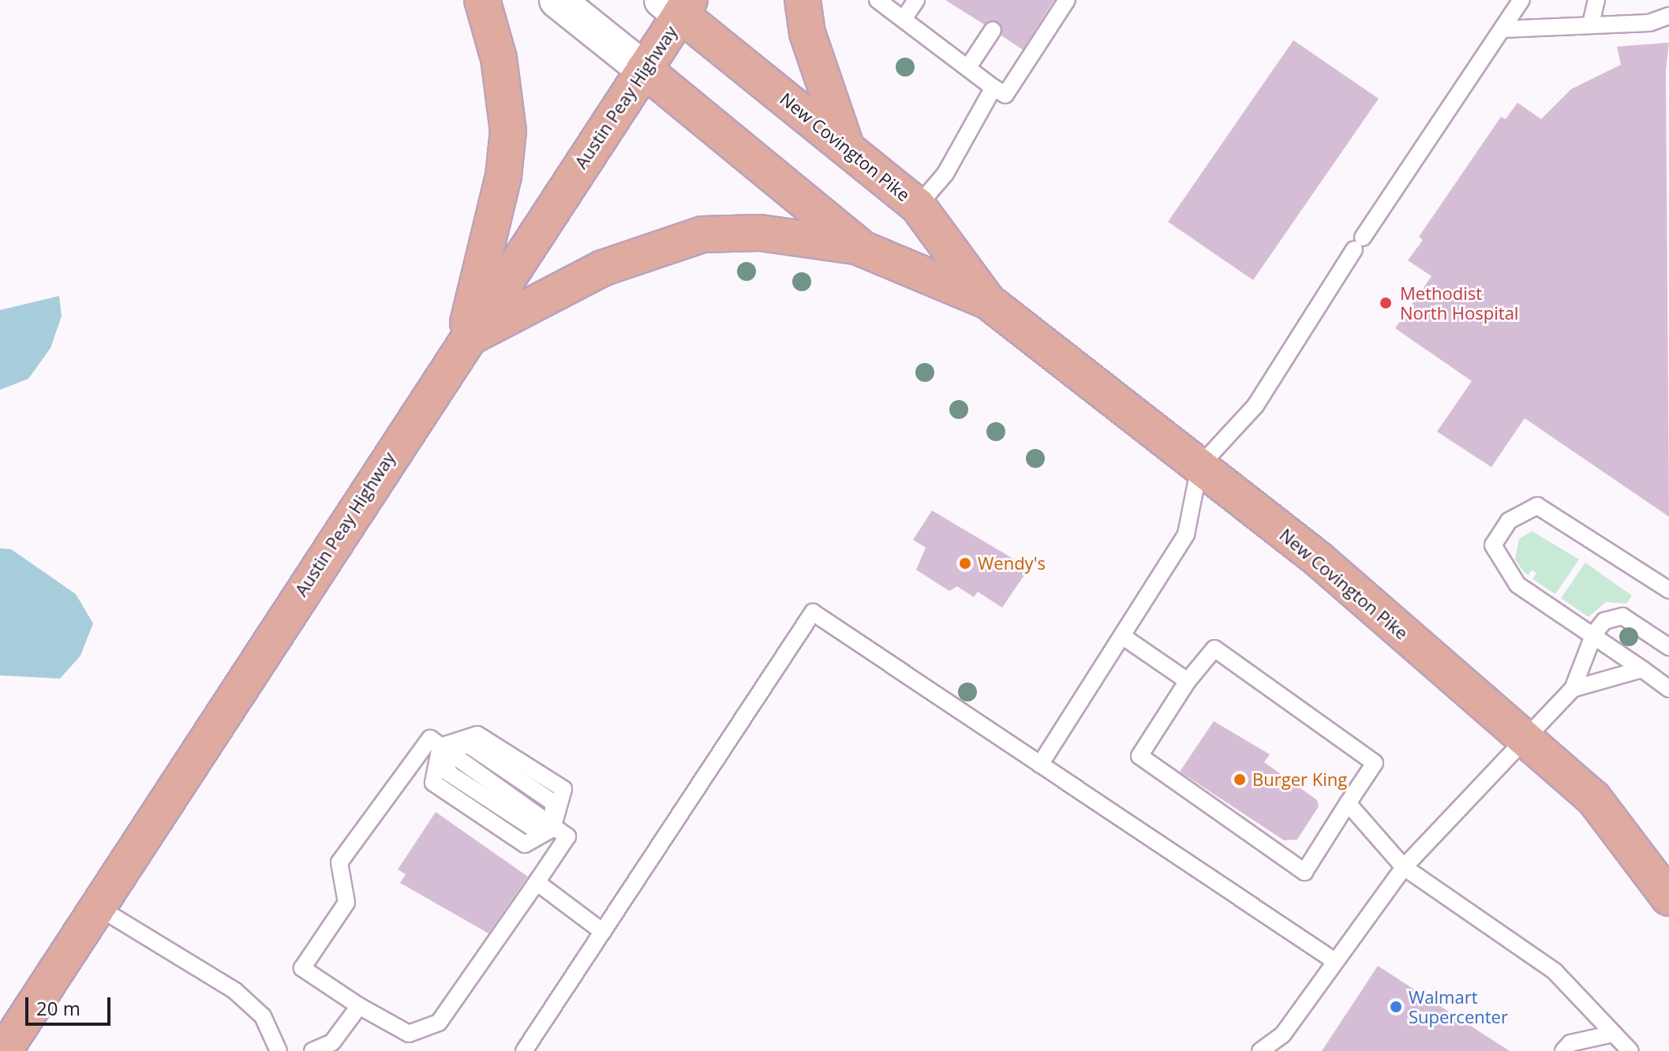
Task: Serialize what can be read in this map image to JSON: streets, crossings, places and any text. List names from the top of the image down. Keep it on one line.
{"streets":{"main road":["Austin Peay Highway","New Covington Pike"]},"crossings":[["Austin Peay Highway","New Covington Pike"]],"places":["Methodist North Hospital","Wendy's","Burger King","Walmart Supercenter"],"scale_bar":"20 m"}
